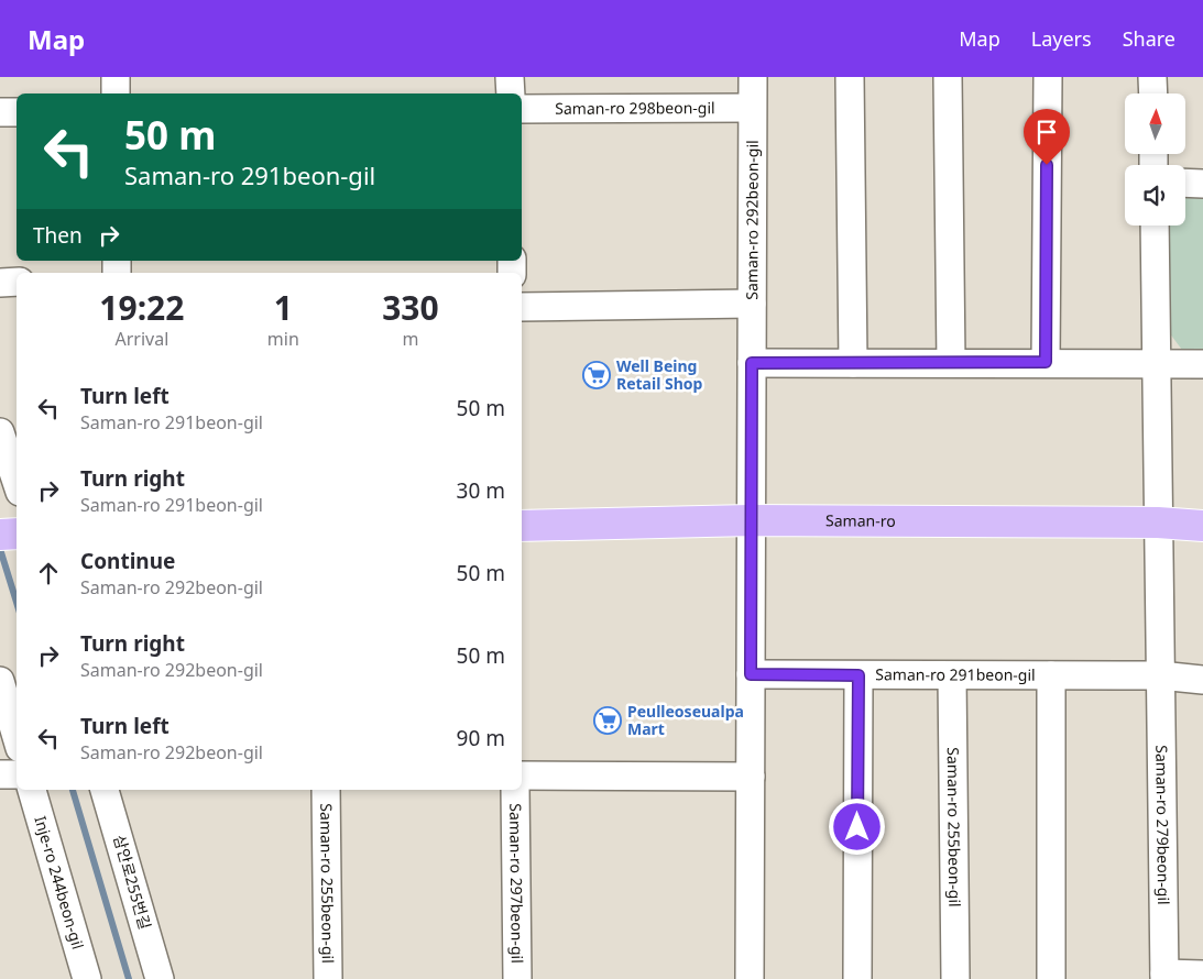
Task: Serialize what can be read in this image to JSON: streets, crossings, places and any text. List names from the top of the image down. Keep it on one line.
{"streets":{"main road":["Saman-ro"],"street":["Saman-ro 298beon-gil","Saman-ro 292beon-gil","Saman-ro 291beon-gil","Saman-ro 279beon-gil","Saman-ro 255beon-gil","Inje-ro 244beon-gil","삼안로255번길","Saman-ro 297beon-gil"]},"crossings":[["Saman-ro 298beon-gil","Saman-ro 292beon-gil"],["Saman-ro 292beon-gil","Saman-ro"],["Saman-ro","Saman-ro 279beon-gil"],["Saman-ro 291beon-gil","Saman-ro 279beon-gil"],["Saman-ro 291beon-gil","Saman-ro 255beon-gil"]],"places":{"supermarket":["Well Being Retail Shop","Peulleoseualpa Mart"]},"north":"top","page":{"header":"Map","nav":["Map","Layers","Share"],"turn":["50 m","Saman-ro 291beon-gil"],"then":"Then","eta":["19:22","Arrival","1","min","330","m"],"list":[{"name":"Turn left","note":"Saman-ro 291beon-gil","value":"50 m"},{"name":"Turn right","note":"Saman-ro 291beon-gil","value":"30 m"},{"name":"Continue","note":"Saman-ro 292beon-gil","value":"50 m"},{"name":"Turn right","note":"Saman-ro 292beon-gil","value":"50 m"},{"name":"Turn left","note":"Saman-ro 292beon-gil","value":"90 m"}]}}
